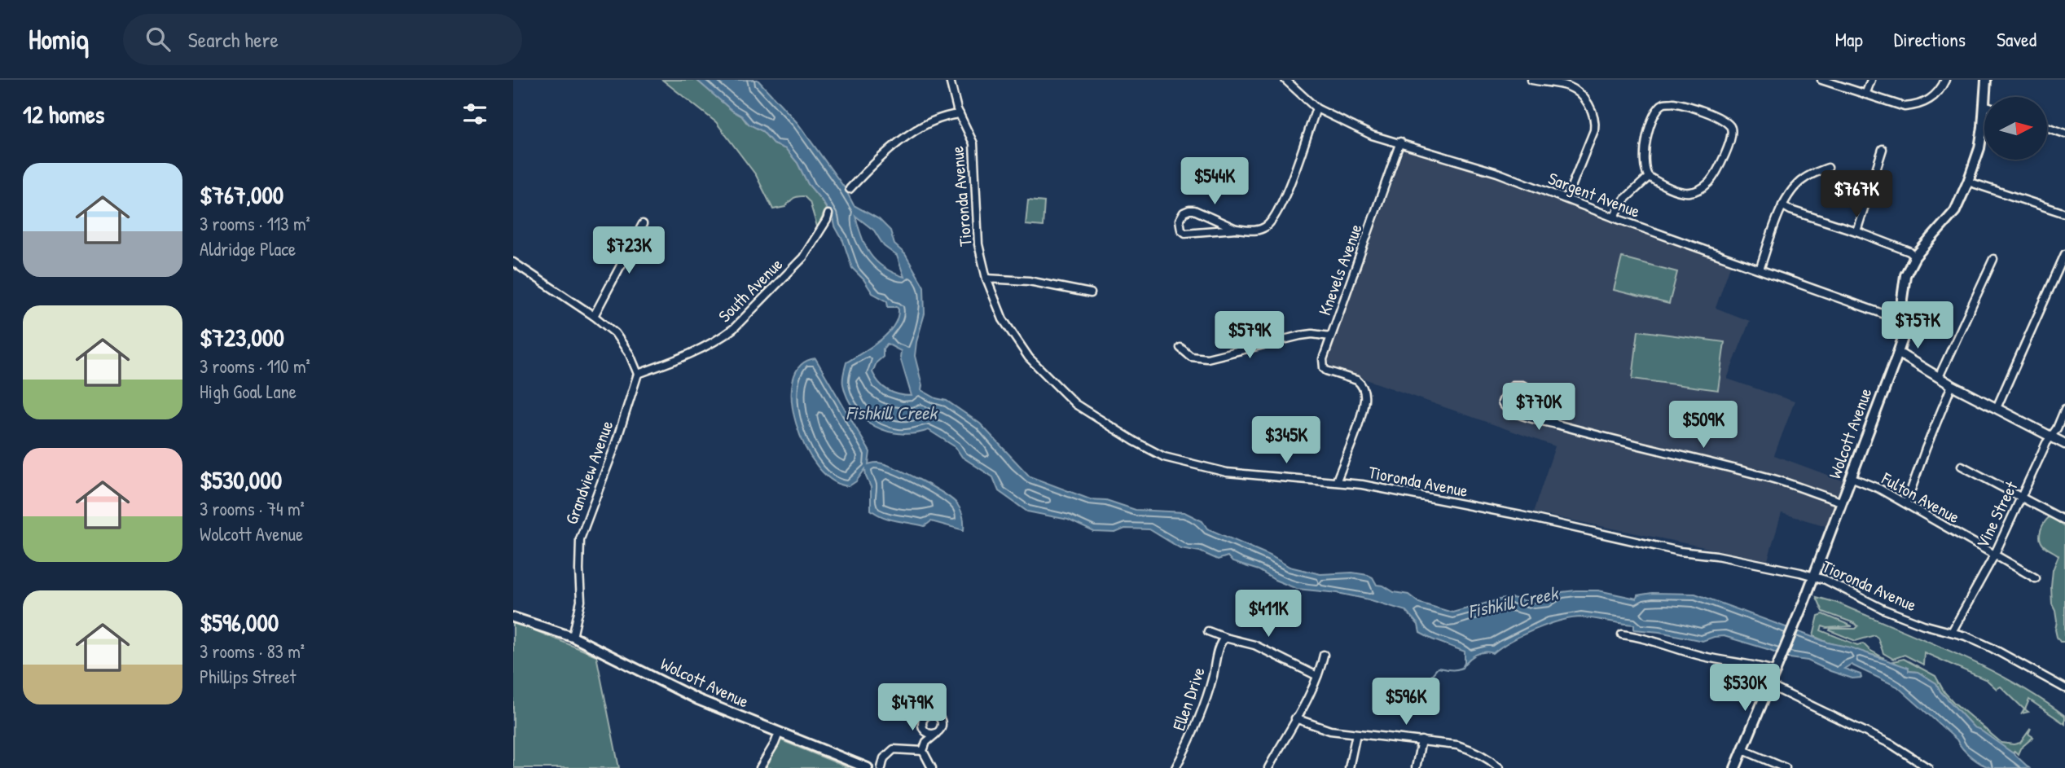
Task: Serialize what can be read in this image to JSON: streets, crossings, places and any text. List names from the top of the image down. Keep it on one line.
{"streets":{"main road":["Wolcott Avenue"],"street":["Sargent Avenue","Tioronda Avenue","Knevels Avenue","South Avenue","Grandview Avenue","Fulton Avenue","Vine Street","Ellen Drive"]},"crossings":[["Sargent Avenue","Knevels Avenue"],["Sargent Avenue","Wolcott Avenue"],["Tioronda Avenue","Knevels Avenue"],["Tioronda Avenue","Wolcott Avenue"],["Tioronda Avenue","Vine Street"],["South Avenue","Grandview Avenue"],["Wolcott Avenue","Grandview Avenue"],["Wolcott Avenue","Fulton Avenue"],["Fulton Avenue","Vine Street"]],"water":["Fishkill Creek"],"north":"right","page":{"header":"Homiq","search":"Search here","nav":["Map","Directions","Saved"],"heading":"12 homes","list":[{"name":"$767,000","note":"3 rooms · 113 m² · Aldridge Place"},{"name":"$723,000","note":"3 rooms · 110 m² · High Goal Lane"},{"name":"$530,000","note":"3 rooms · 74 m² · Wolcott Avenue"},{"name":"$596,000","note":"3 rooms · 83 m² · Phillips Street"}],"price":["$544K","$767K","$723K","$757K","$579K","$770K","$509K","$345K","$411K","$530K","$596K","$479K"]}}
